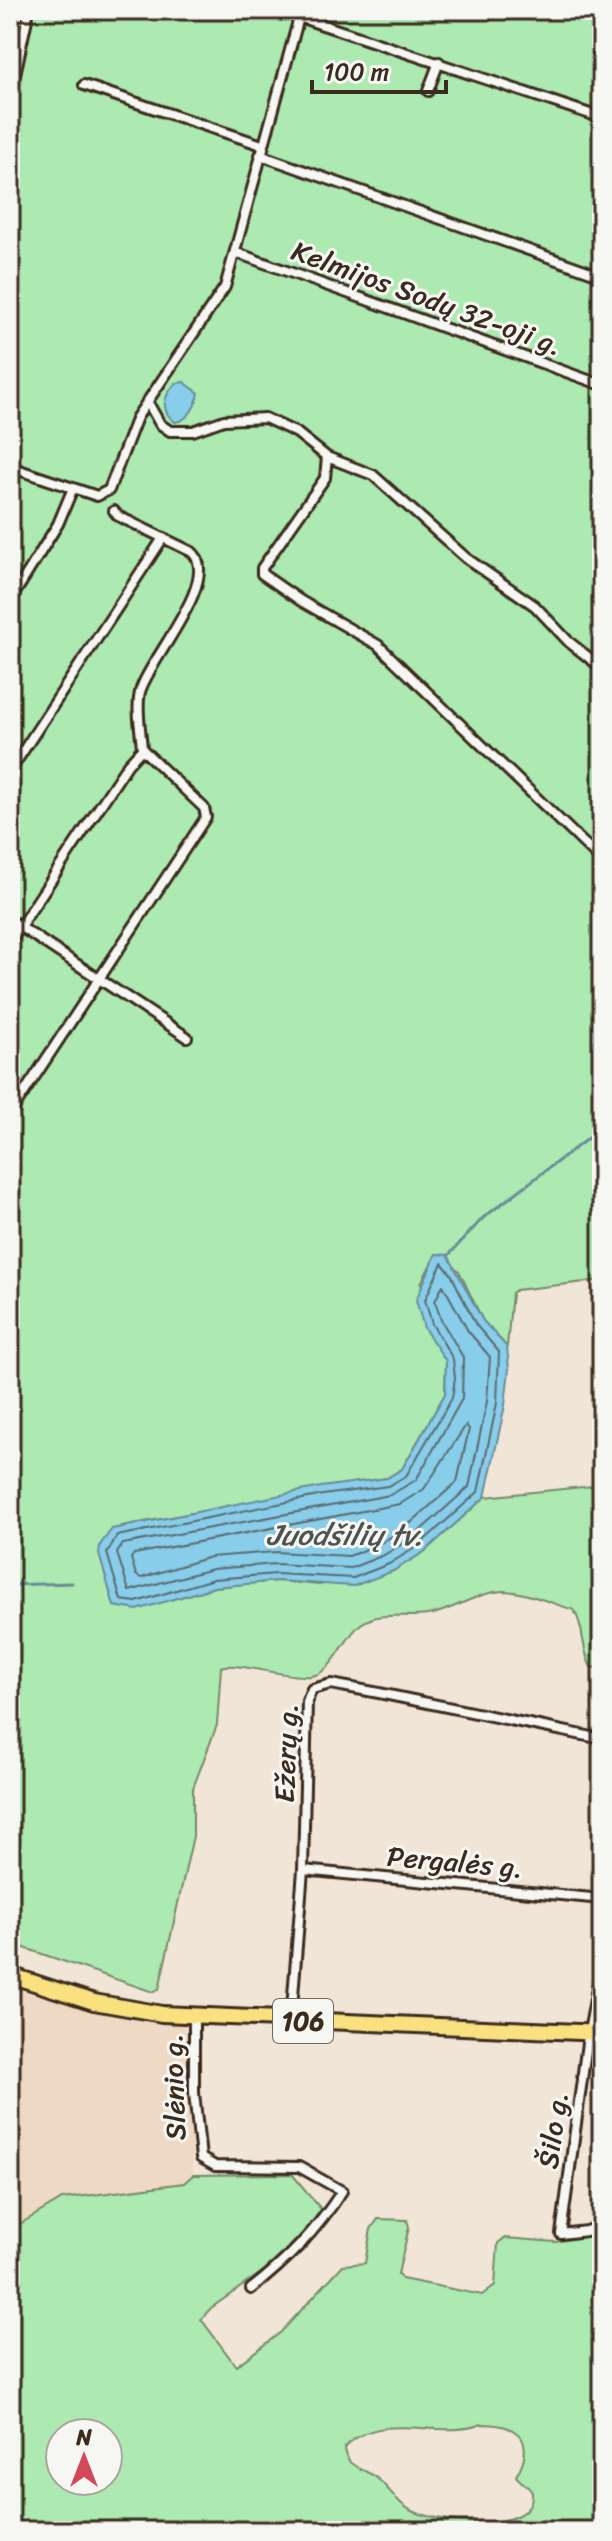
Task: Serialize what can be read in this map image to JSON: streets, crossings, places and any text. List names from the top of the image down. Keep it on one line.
{"streets":{"main road":["106"],"street":["Kelmijos Sodų 32-oji g.","Ežerų g.","Pergalės g.","Slėnio g.","Šilo g."]},"crossings":[["Ežerų g.","Pergalės g."],["Ežerų g.","106"],["106","Slėnio g."],["106","Šilo g."]],"water":["Juodšilių tv."],"scale_bar":"100 m","north":"top"}
